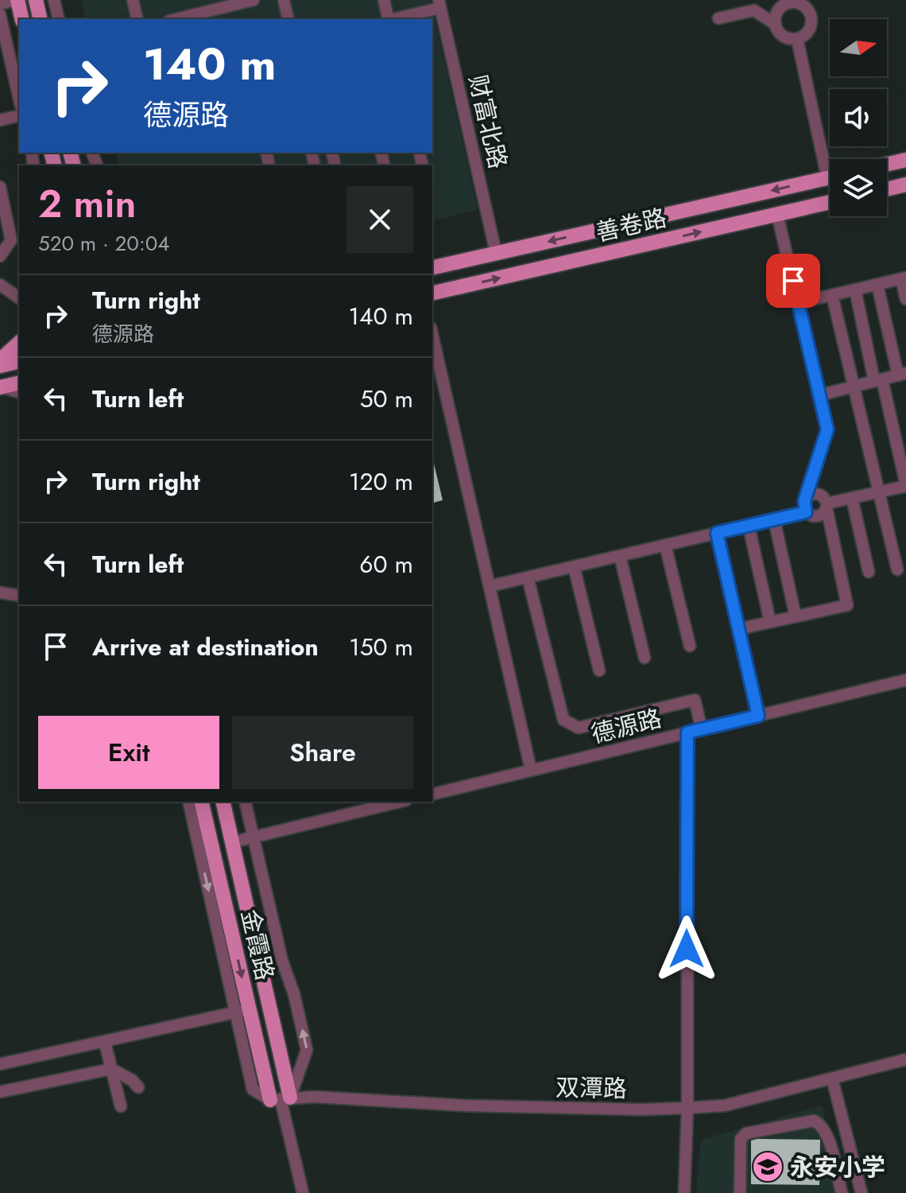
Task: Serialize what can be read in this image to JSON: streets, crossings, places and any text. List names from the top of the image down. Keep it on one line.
{"streets":{"main road":["善卷路","金霞路"],"street":["财富北路","德源路","双潭路"]},"crossings":[["财富北路","善卷路"],["金霞路","双潭路"]],"places":{"school or university":["永安小学"]},"north":"right","page":{"turn":["140 m","德源路"],"heading":["2 min","520 m · 20:04"],"list":[{"name":"Turn right","note":"德源路","value":"140 m"},{"name":"Turn left","value":"50 m"},{"name":"Turn right","value":"120 m"},{"name":"Turn left","value":"60 m"},{"name":"Arrive at destination","value":"150 m"}],"buttons":["Exit","Share"]}}
